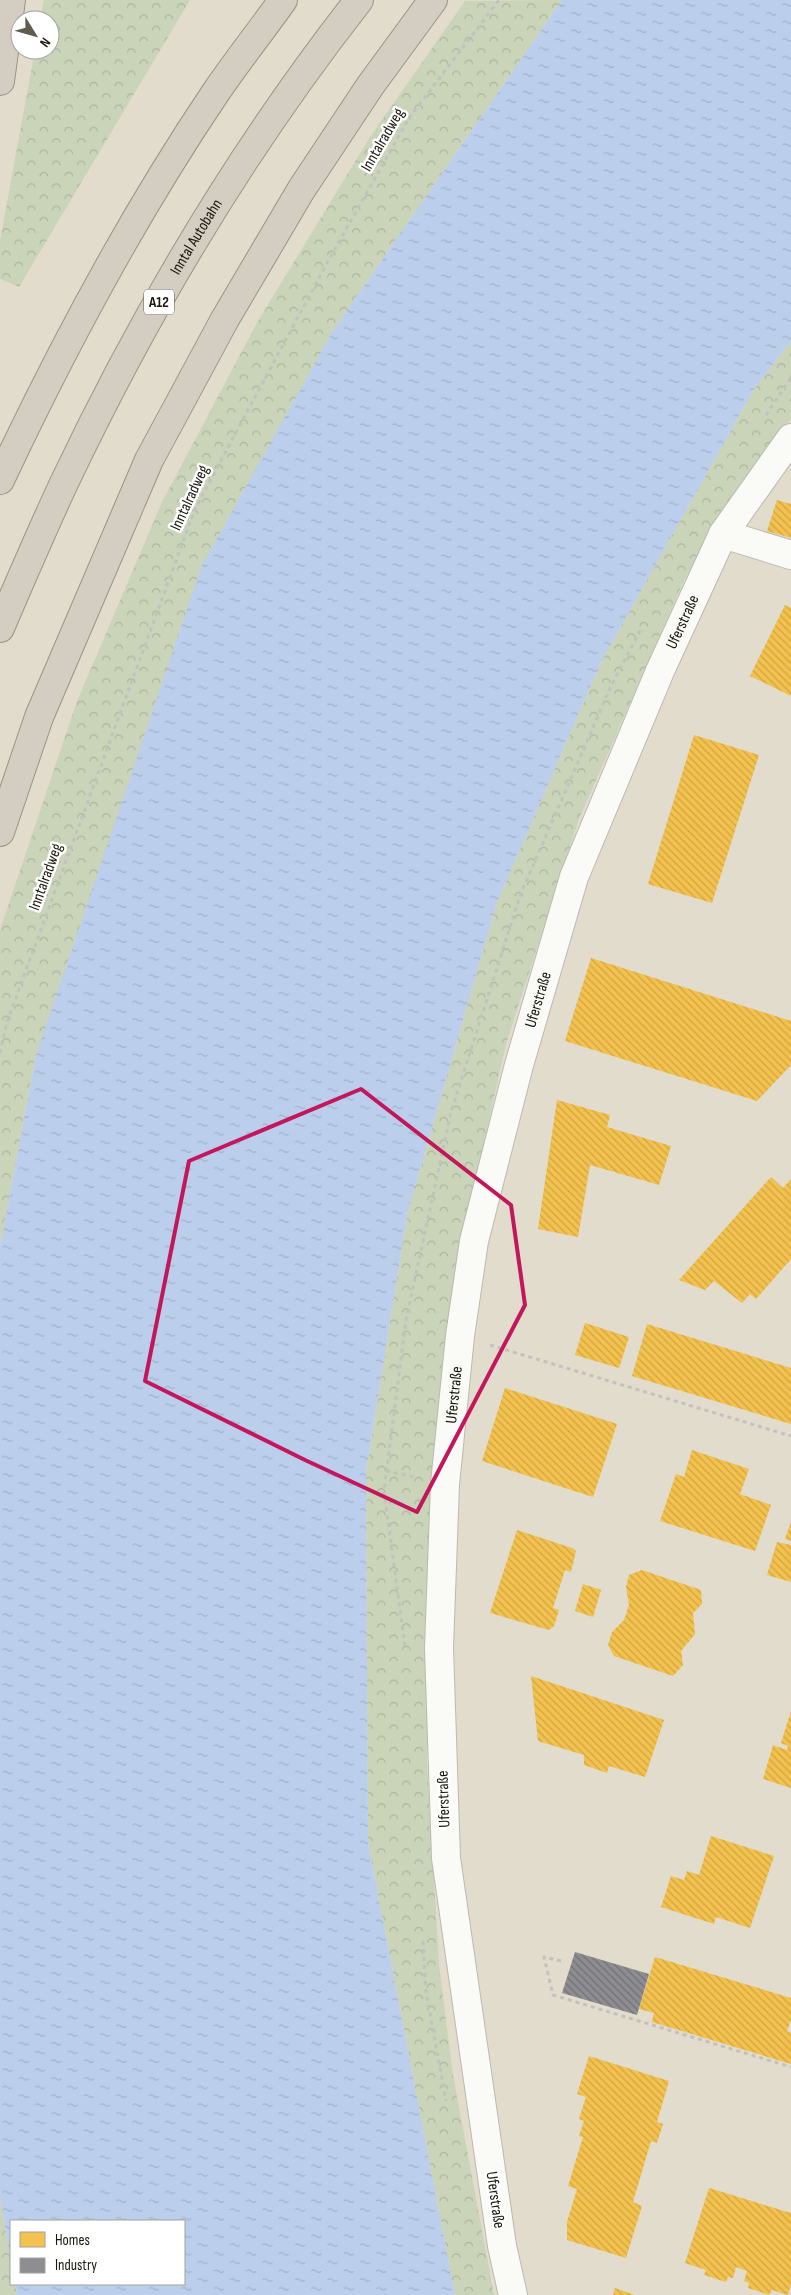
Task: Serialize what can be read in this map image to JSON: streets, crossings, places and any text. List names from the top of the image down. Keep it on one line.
{"streets":{"highway":["Inntal Autobahn","A12"],"street":["Uferstraße"],"path":["Inntalradweg"]},"legend":["Homes","Industry"],"north":"bottom right"}
